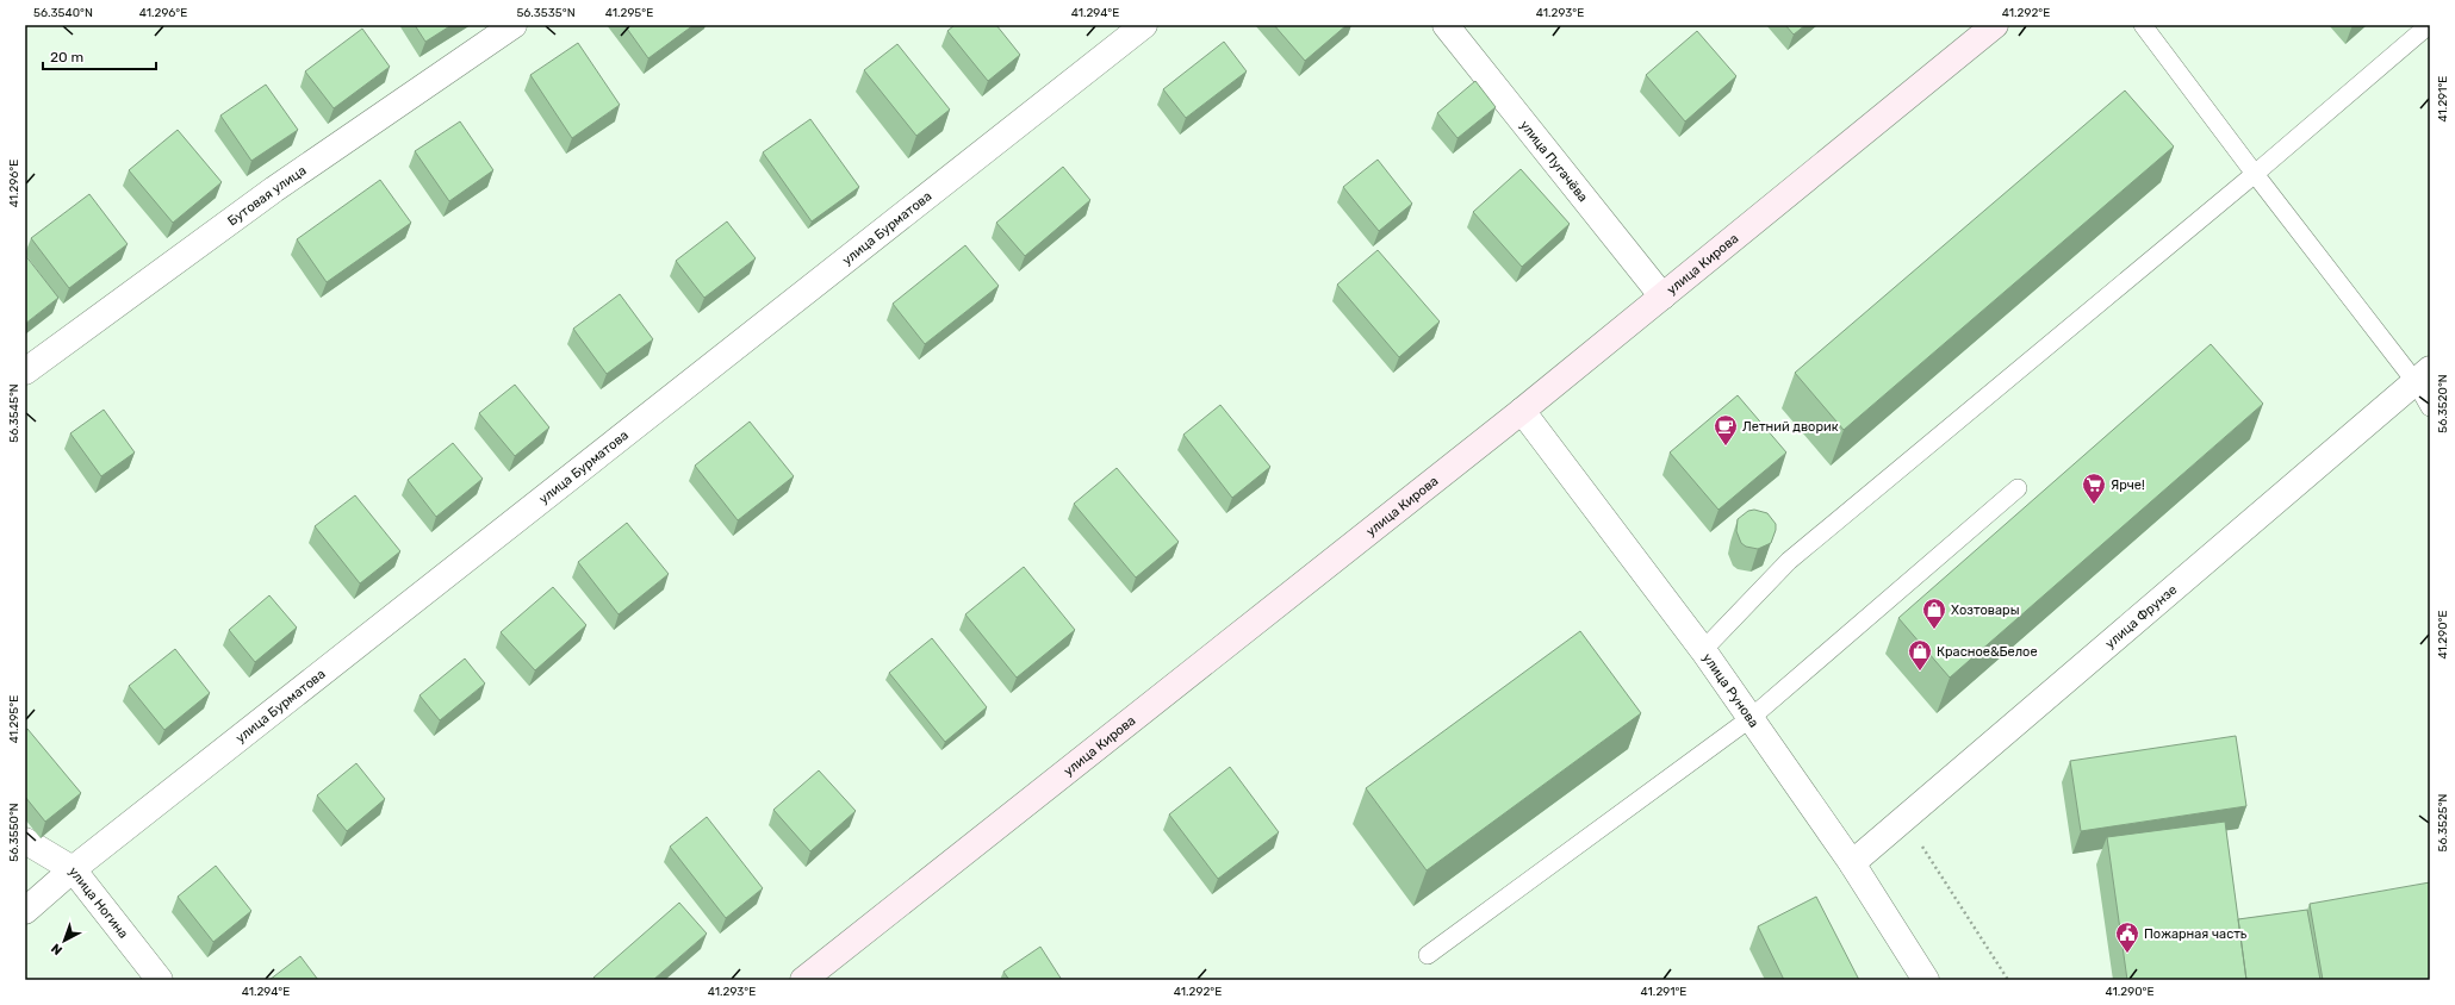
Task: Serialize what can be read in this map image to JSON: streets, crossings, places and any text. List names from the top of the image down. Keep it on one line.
{"streets":{"main road":["улица Кирова"],"street":["улица Пугачёва","Бутовая улица","улица Бурматова","улица Фрунзе","улица Рунова","улица Ногина"]},"crossings":[["улица Пугачёва","улица Кирова"],["улица Бурматова","улица Ногина"],["улица Кирова","улица Рунова"],["улица Фрунзе","улица Рунова"]],"places":{"cafe":["Летний дворик"],"supermarket":["Ярче!"],"shop":["Хозтовары","Красное&Белое"],"public building":["Пожарная часть"]},"scale_bar":"20 m","north":"bottom left","coordinates":["56.3540°N","41.296°E","56.3535°N","41.295°E","41.294°E","41.293°E","41.292°E","41.291°E","56.3520°N","56.3545°N","41.290°E","56.3525°N","56.3550°N"]}
